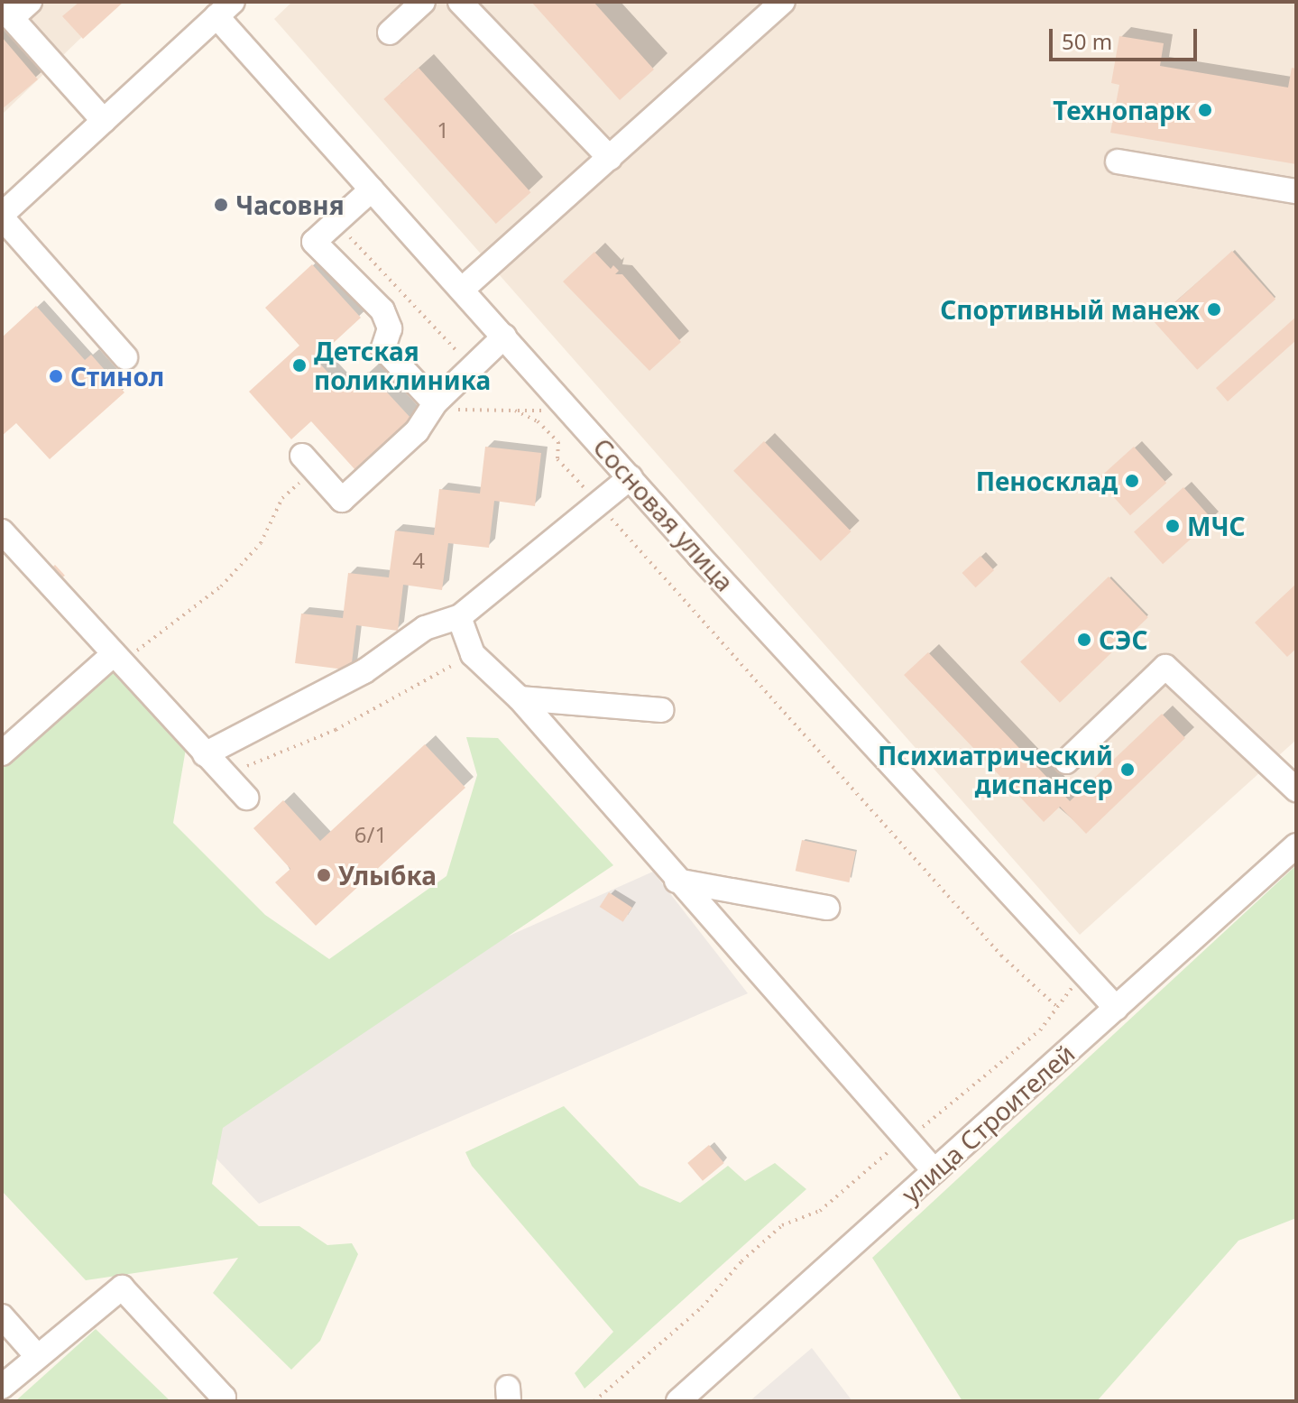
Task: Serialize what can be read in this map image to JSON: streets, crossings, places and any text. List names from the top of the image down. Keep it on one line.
{"streets":{"street":["Сосновая улица","улица Строителей"]},"crossings":[["Сосновая улица","улица Строителей"]],"places":["Технопарк","Часовня","Спортивный манеж","Детская поликлиника","Стинол","Пеносклад","МЧС","СЭС","Психиатрический диспансер","Улыбка"],"house_numbers":["1","4","6/1"],"scale_bar":"50 m"}
